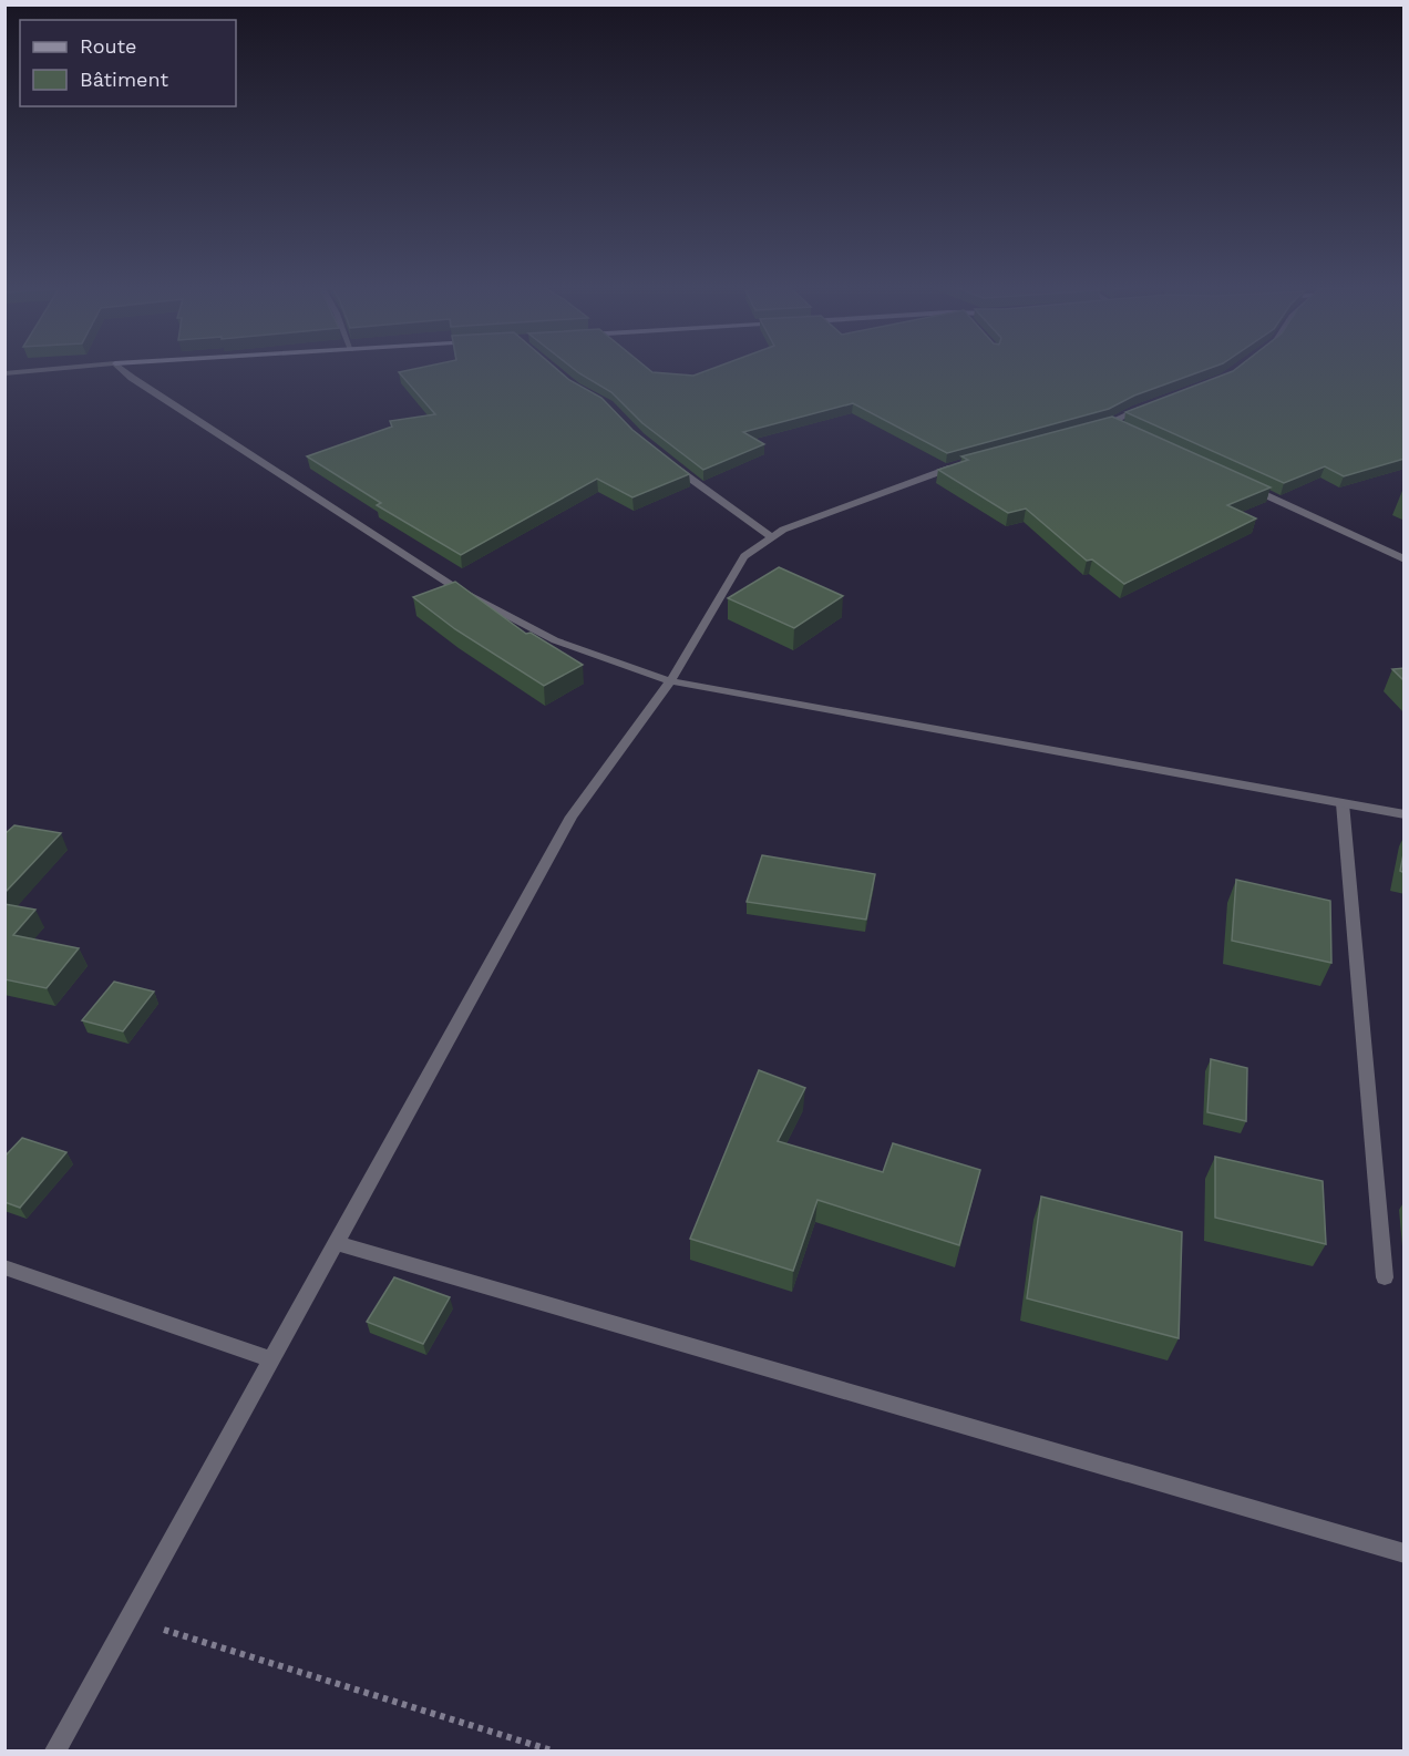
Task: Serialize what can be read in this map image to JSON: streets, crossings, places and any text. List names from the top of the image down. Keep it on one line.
{"legend":["Route","Bâtiment"]}
